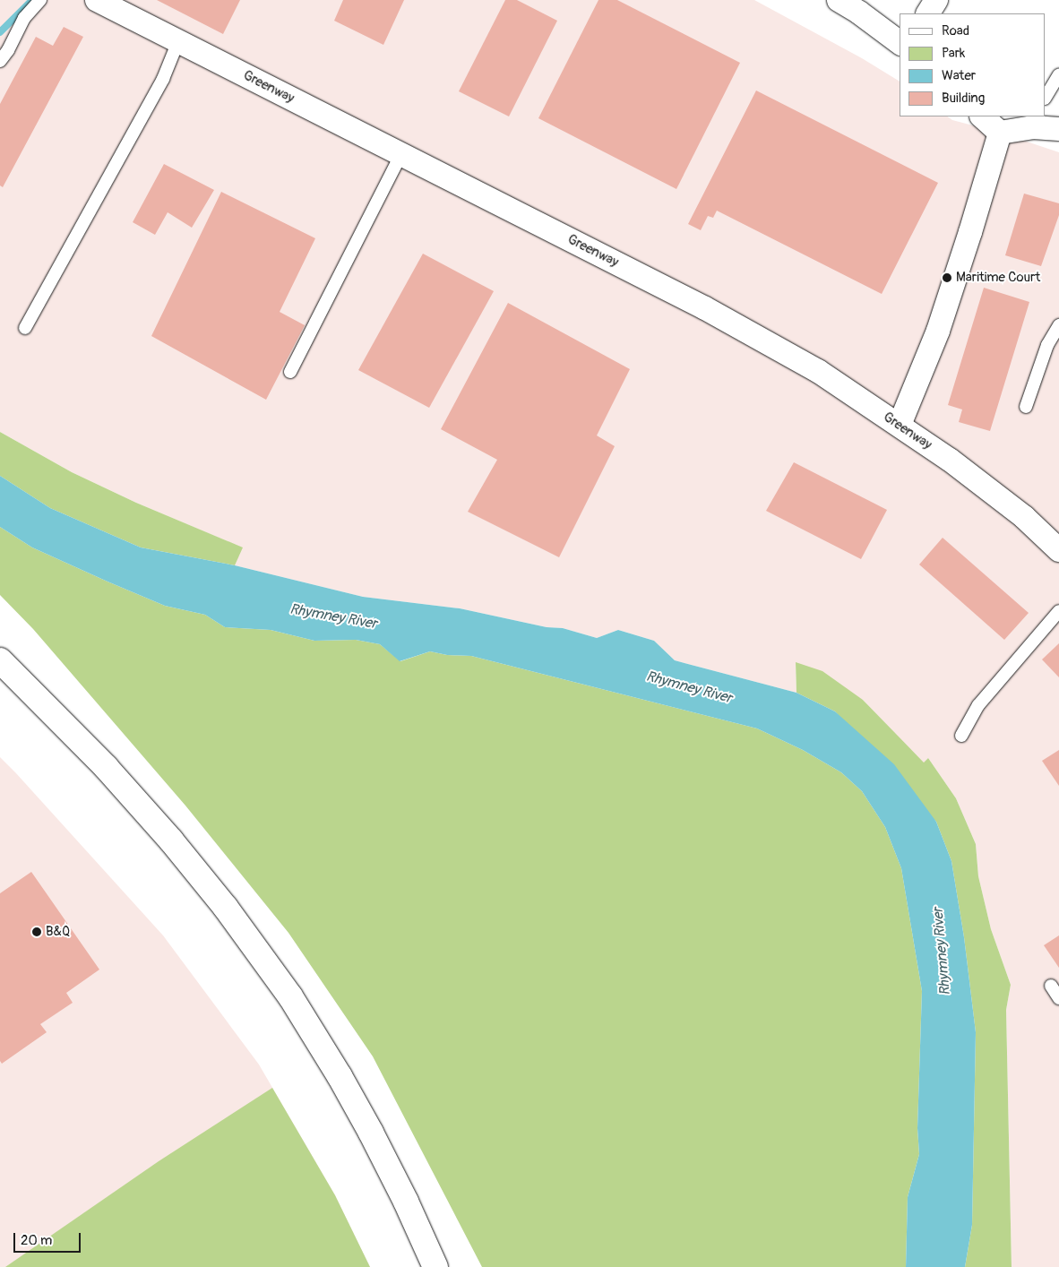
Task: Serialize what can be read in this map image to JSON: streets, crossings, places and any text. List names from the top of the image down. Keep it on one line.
{"streets":{"street":["Greenway"]},"water":["Rhymney River"],"places":["Maritime Court","B&Q"],"legend":["Road","Park","Water","Building"],"scale_bar":"20 m"}
